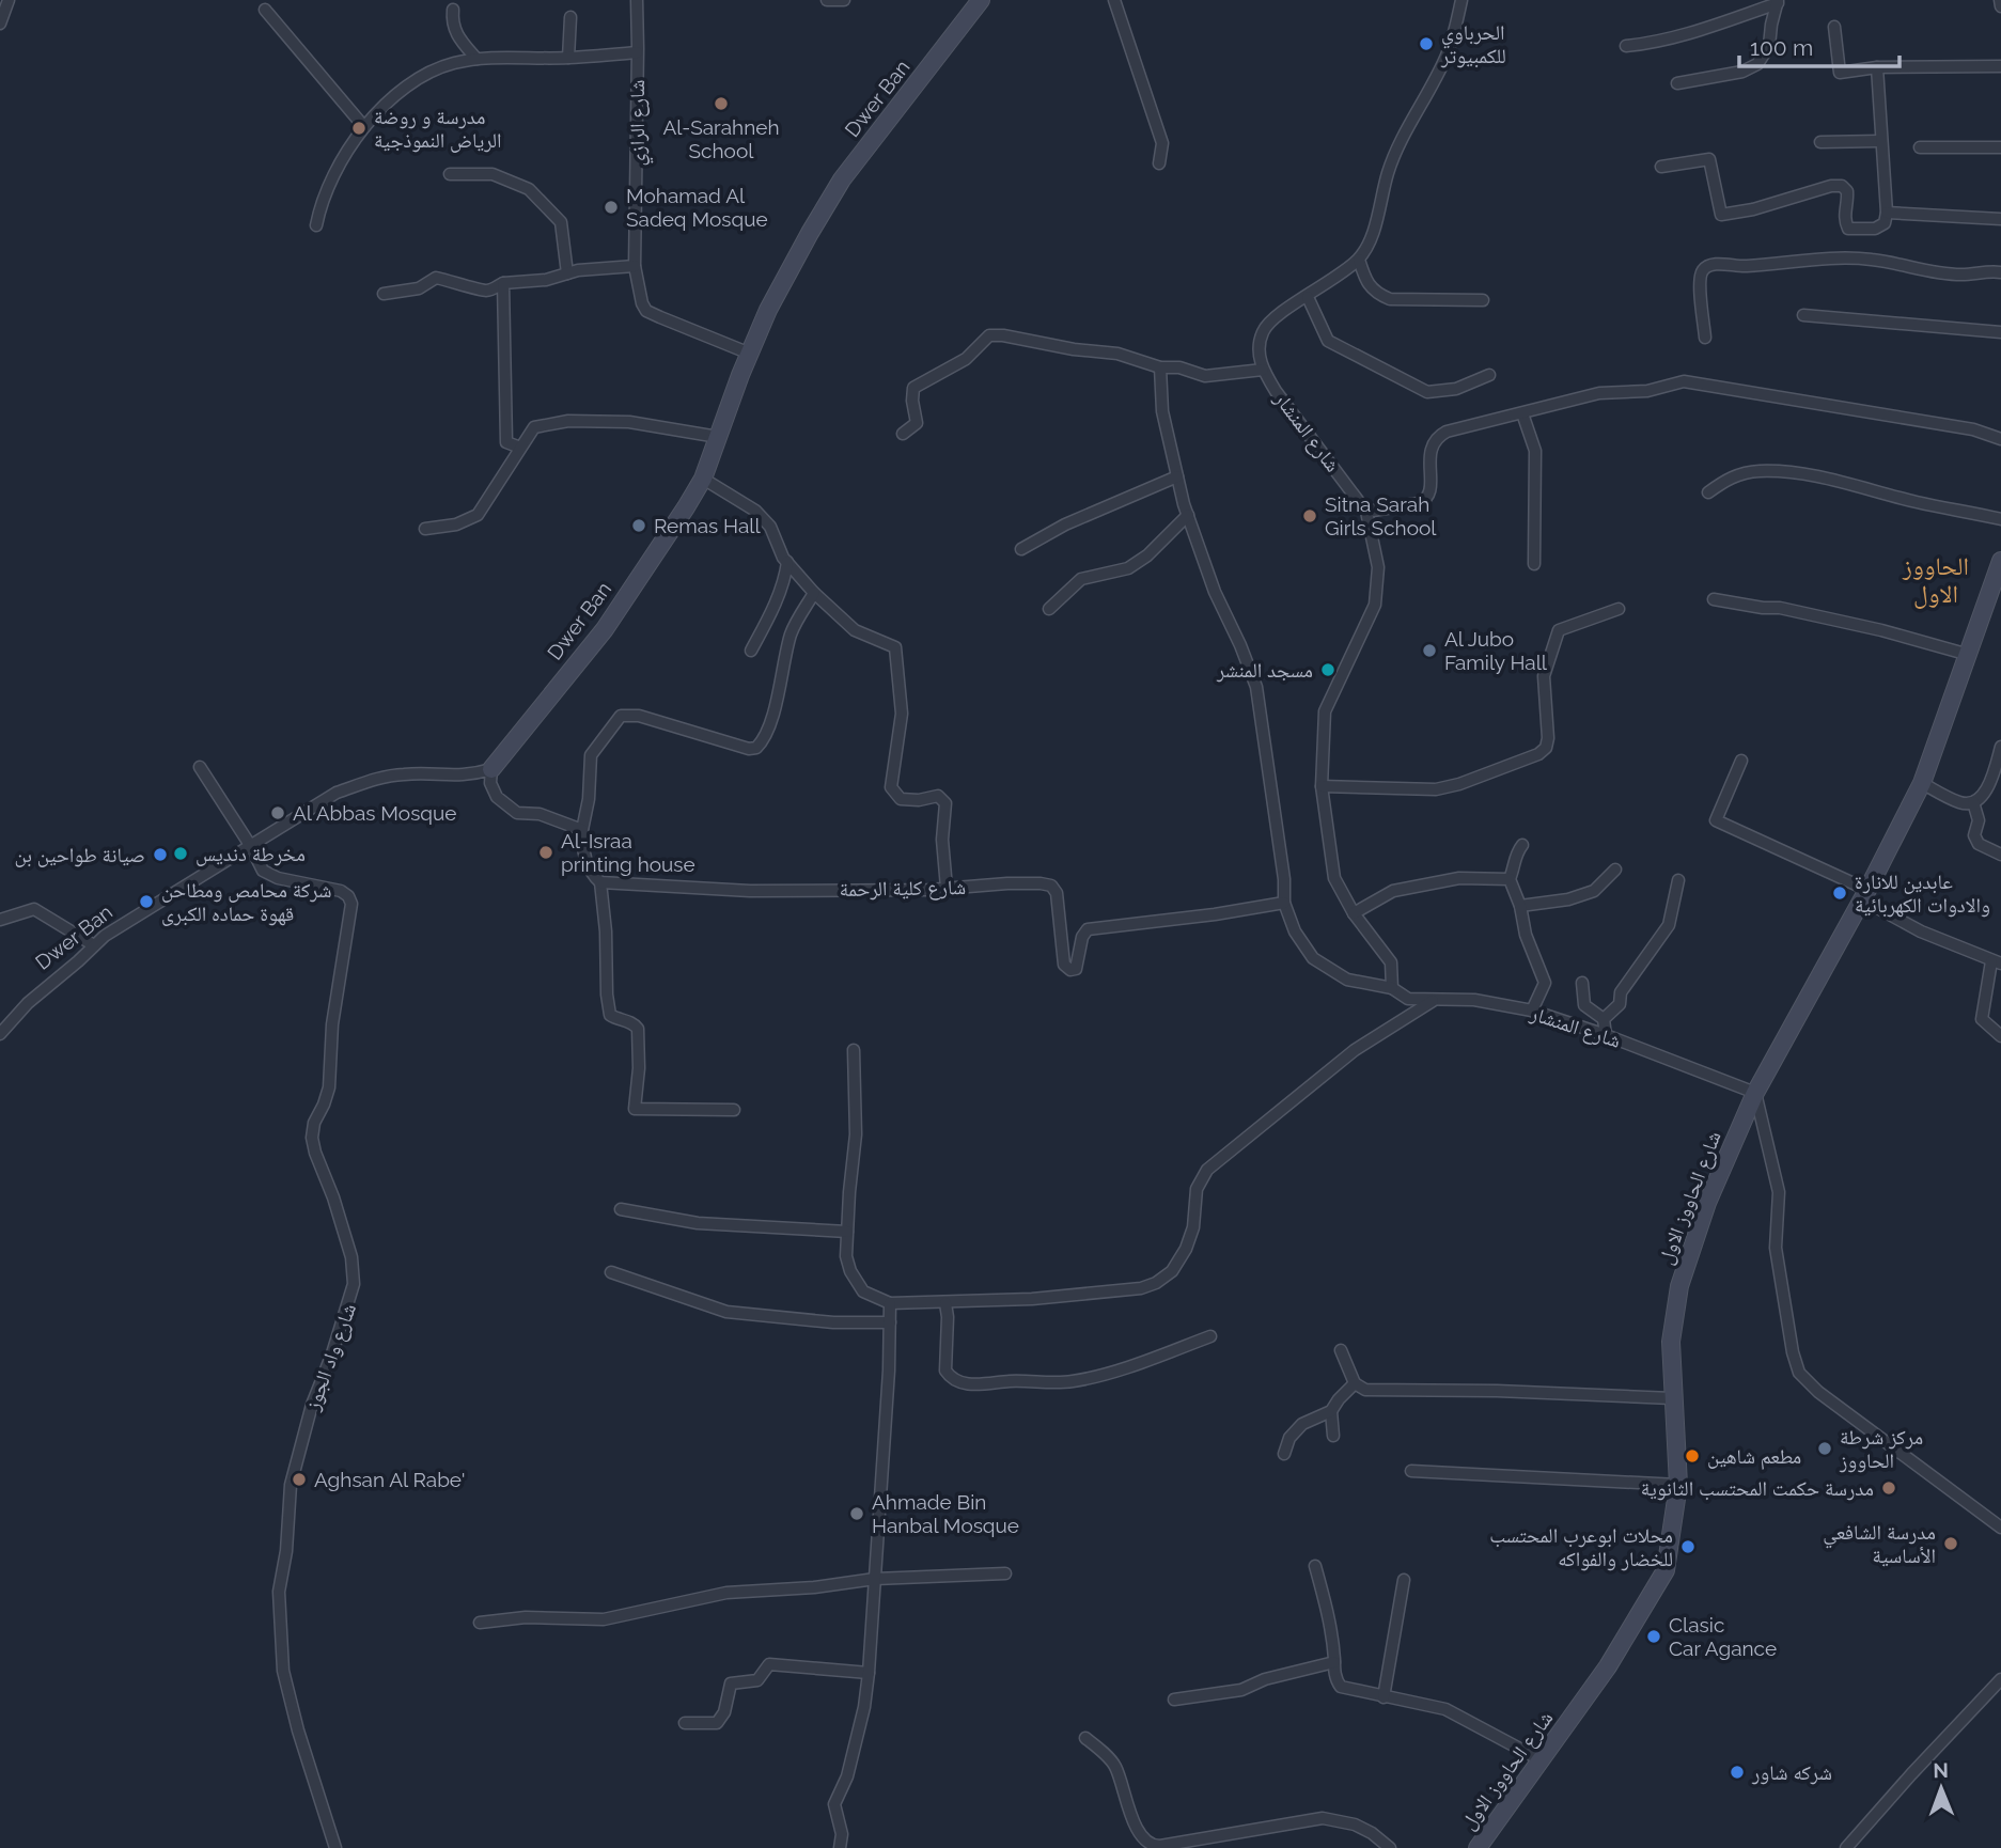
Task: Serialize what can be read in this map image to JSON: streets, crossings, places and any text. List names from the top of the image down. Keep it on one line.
{"streets":{"main road":["Dwer Ban","شارع الحاووز الاول"],"street":["شارع الرازي","شارع المنشار","شارع كلية الرحمة","شارع واد الجوز"]},"crossings":[["Dwer Ban","شارع الرازي"],["Dwer Ban","شارع واد الجوز"],["شارع المنشار","شارع كلية الرحمة"],["شارع المنشار","شارع الحاووز الاول"]],"districts":["الحاووز الاول"],"places":["الحرباوي للكمبيوتر","Al-Sarahneh School","مدرسة و روضة الرياض النموذجية","Mohamad Al Sadeq Mosque","Sitna Sarah Girls School","Remas Hall","Al Jubo Family Hall","مسجد المنشر","Al Abbas Mosque","Al-Israa printing house","مخرطة دنديس","صيانة طواحين بن","عابدين للانارة والادوات الكهربائية","شركة محامص ومطاحن قهوة حماده الكبرى","مركز شرطة الحاووز","مطعم شاهين","Aghsan Al Rabe'","مدرسة حكمت المحتسب الثانوية","Ahmade Bin Hanbal Mosque","مدرسة الشافعي الأساسية","محلات ابوعرب المحتسب للخضار والفواكه","Clasic Car Agance","شركه شاور"],"scale_bar":"100 m","north":"top"}
